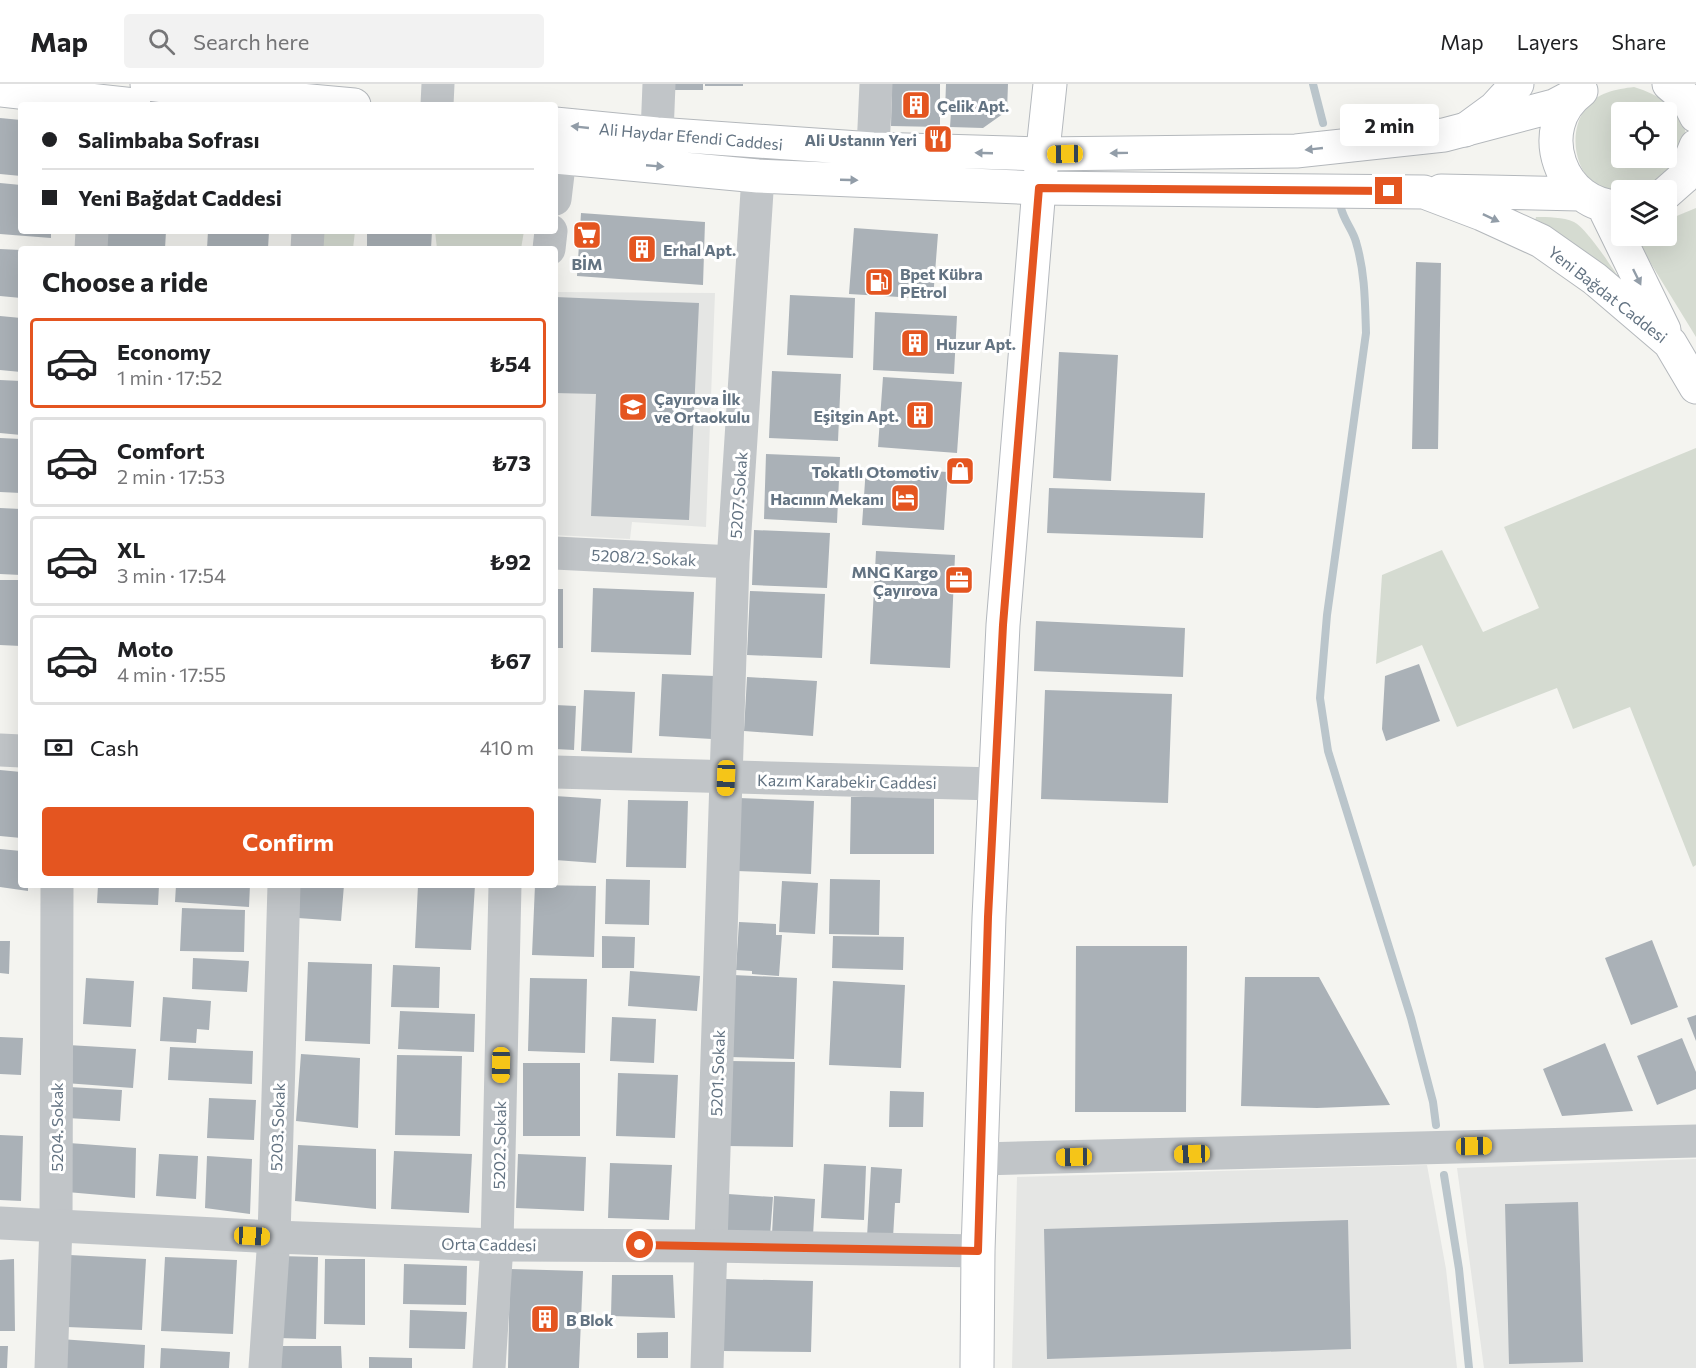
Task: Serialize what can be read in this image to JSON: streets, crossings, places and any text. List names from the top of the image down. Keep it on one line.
{"streets":{"main road":["Ali Haydar Efendi Caddesi","Yeni Bağdat Caddesi"],"street":["5207. Sokak","5208/2. Sokak","Kazım Karabekir Caddesi","5201. Sokak","5204. Sokak","5203. Sokak","5202. Sokak","Orta Caddesi"]},"crossings":[["Ali Haydar Efendi Caddesi","Yeni Bağdat Caddesi"],["Ali Haydar Efendi Caddesi","5207. Sokak"],["5207. Sokak","5208/2. Sokak"],["5207. Sokak","Kazım Karabekir Caddesi"],["5207. Sokak","5201. Sokak"],["Kazım Karabekir Caddesi","5201. Sokak"],["5201. Sokak","Orta Caddesi"],["5204. Sokak","Orta Caddesi"],["5203. Sokak","Orta Caddesi"],["5202. Sokak","Orta Caddesi"]],"one_way":["Yeni Bağdat Caddesi"],"places":{"building":["Çelik Apt.","Erhal Apt.","Huzur Apt.","Eşitgin Apt.","B Blok"],"restaurant":["Ali Ustanın Yeri"],"supermarket":["BİM"],"fuel station":["Bpet Kübra PEtrol"],"school or university":["Çayırova İlk ve Ortaokulu"],"shop":["Tokatlı Otomotiv"],"hotel":["Hacının Mekanı"],"office":["MNG Kargo Çayırova"]},"page":{"header":"Map","search":"Search here","nav":["Map","Layers","Share"],"banner":["Salimbaba Sofrası","Yeni Bağdat Caddesi"],"bubble":"2 min","heading":"Choose a ride","list":[{"name":"Economy","note":"1 min · 17:52","value":"₺54"},{"name":"Comfort","note":"2 min · 17:53","value":"₺73"},{"name":"XL","note":"3 min · 17:54","value":"₺92"},{"name":"Moto","note":"4 min · 17:55","value":"₺67"}],"pay":["Cash","410 m"],"buttons":"Confirm"}}
